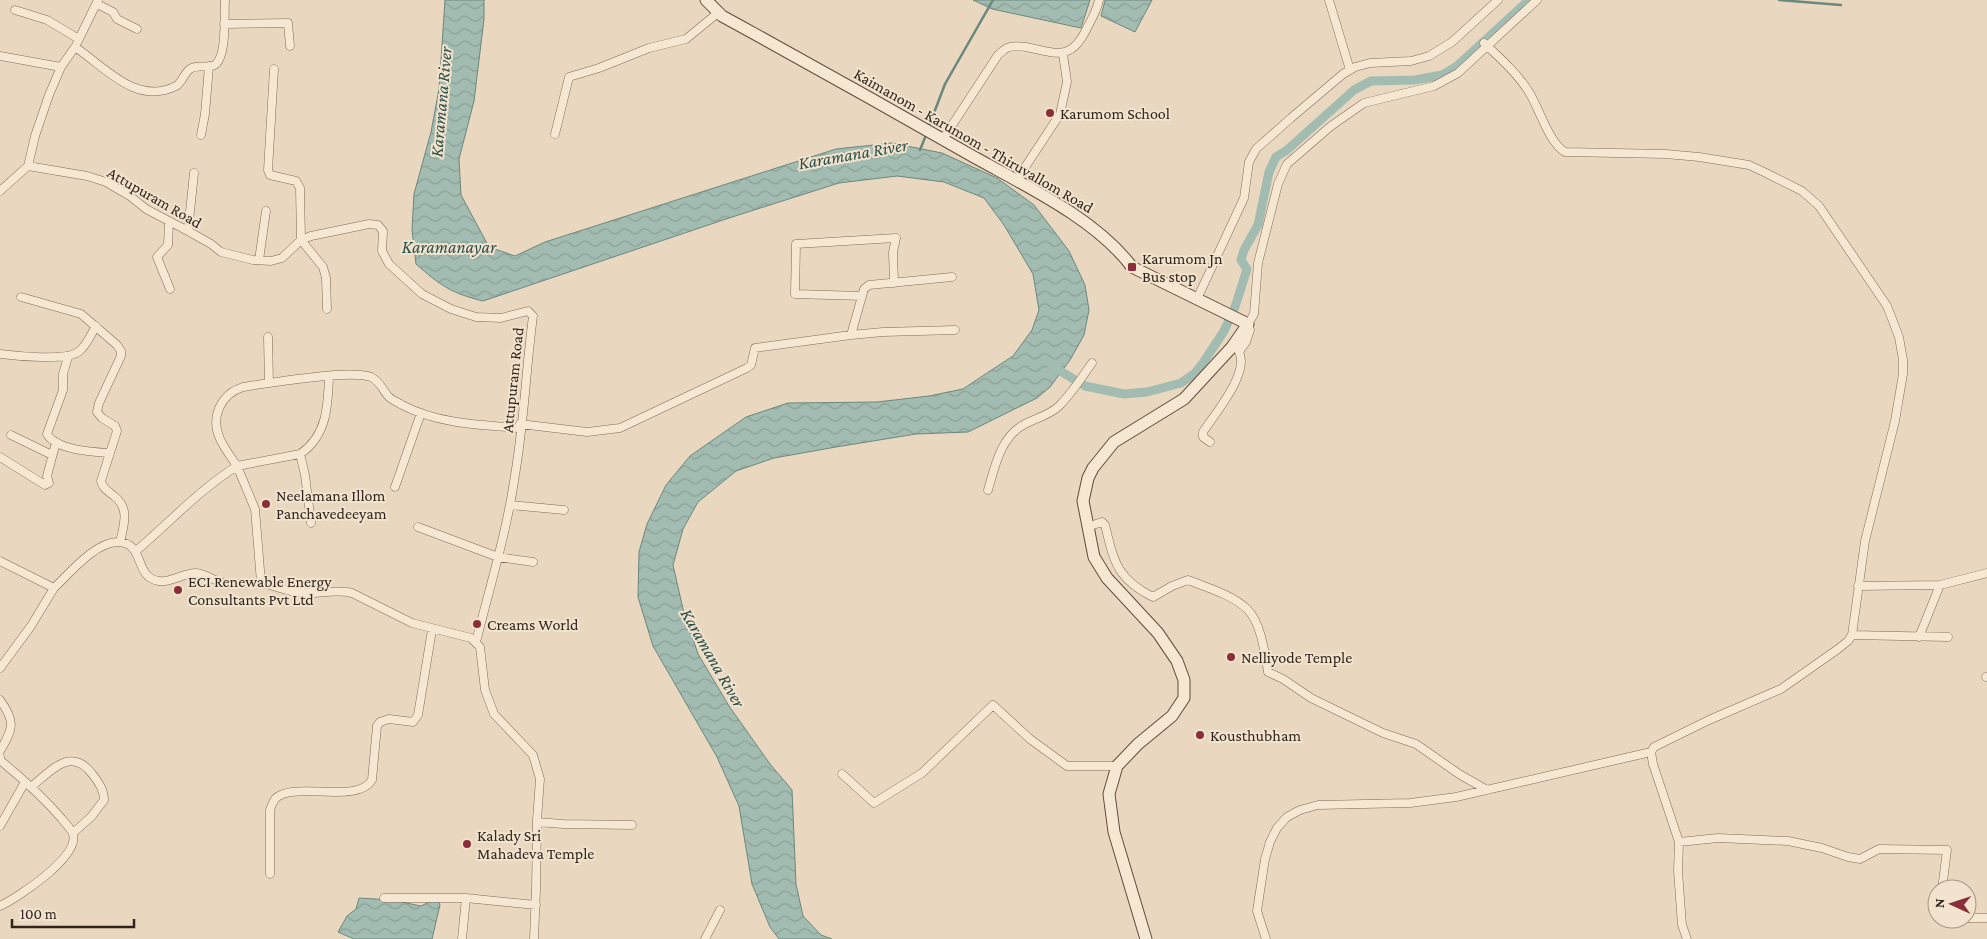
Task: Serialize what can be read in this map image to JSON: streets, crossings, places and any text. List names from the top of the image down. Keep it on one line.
{"streets":{"main road":["Kaimanom - Karumom - Thiruvallom Road"],"street":["Attupuram Road"]},"water":["Karamana River","Karamanayar"],"places":{"other":["Karumom School","Neelamana Illom Panchavedeeyam","ECI Renewable Energy Consultants Pvt Ltd","Creams World","Nelliyode Temple","Kousthubham","Kalady Sri Mahadeva Temple"],"transit":["Karumom Jn Bus stop"]},"scale_bar":"100 m","north":"left"}
